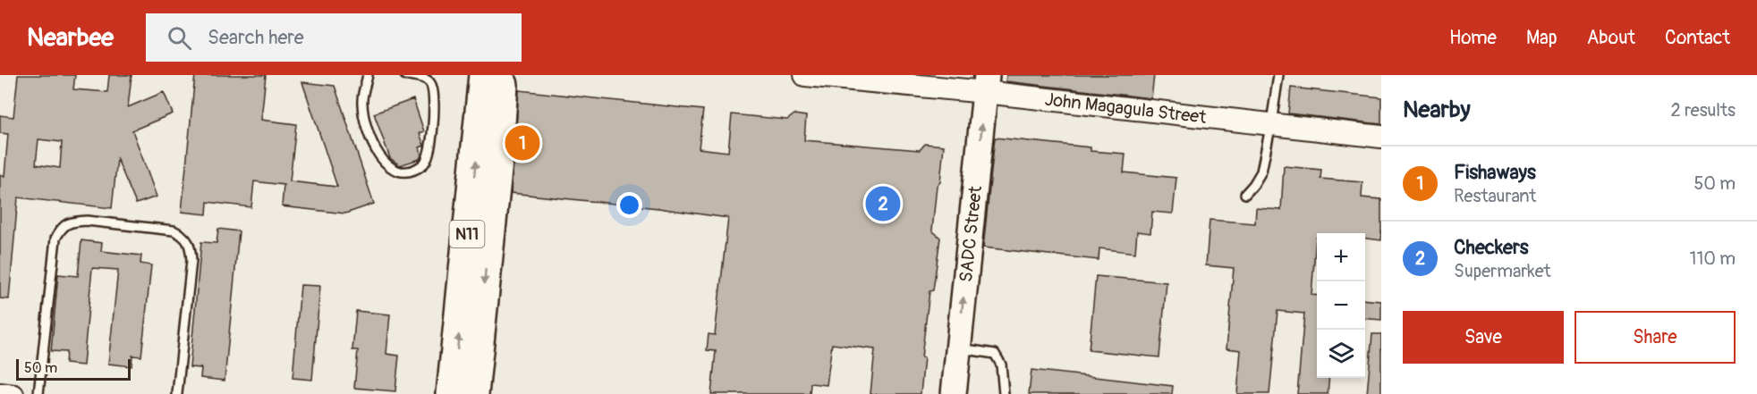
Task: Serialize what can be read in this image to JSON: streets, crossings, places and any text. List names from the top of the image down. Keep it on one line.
{"streets":{"highway":["N11"],"main road":["SADC Street"],"street":["John Magagula Street"]},"crossings":[["John Magagula Street","SADC Street"]],"one_way":["SADC Street"],"scale_bar":"50 m","page":{"header":"Nearbee","search":"Search here","nav":["Home","Map","About","Contact"],"heading":["Nearby","2 results"],"pins":["1","2"],"list":[{"mark":"1","name":"Fishaways","note":"Restaurant","value":"50 m"},{"mark":"2","name":"Checkers","note":"Supermarket","value":"110 m"}],"map_buttons":["+","−"],"buttons":["Save","Share"],"scale":"50 m"}}
